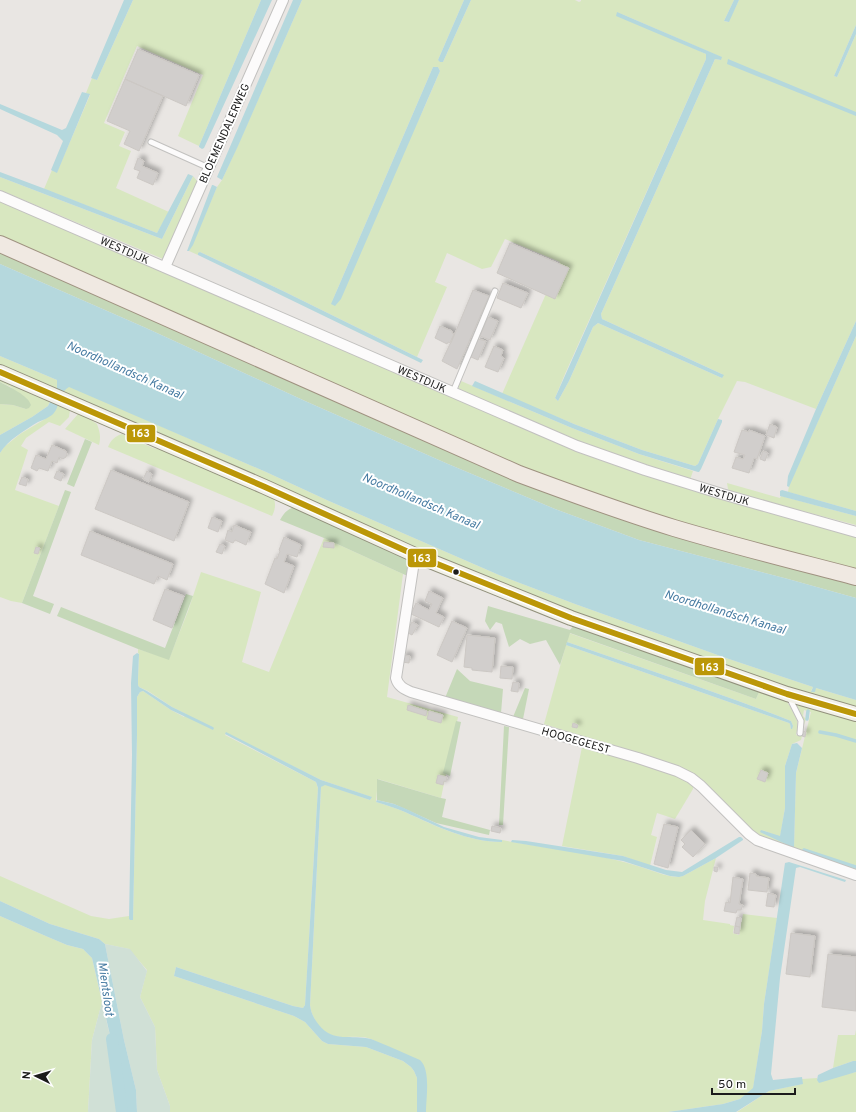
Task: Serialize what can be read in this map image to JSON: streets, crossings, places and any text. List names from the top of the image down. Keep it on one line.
{"streets":{"street":["BLOEMENDALERWEG","WESTDIJK","HOOGEGEEST"]},"crossings":[["BLOEMENDALERWEG","WESTDIJK"]],"water":["Noordhollandsch Kanaal","Mientsloot"],"lines":["transit line 163"],"scale_bar":"50 m","north":"left"}
